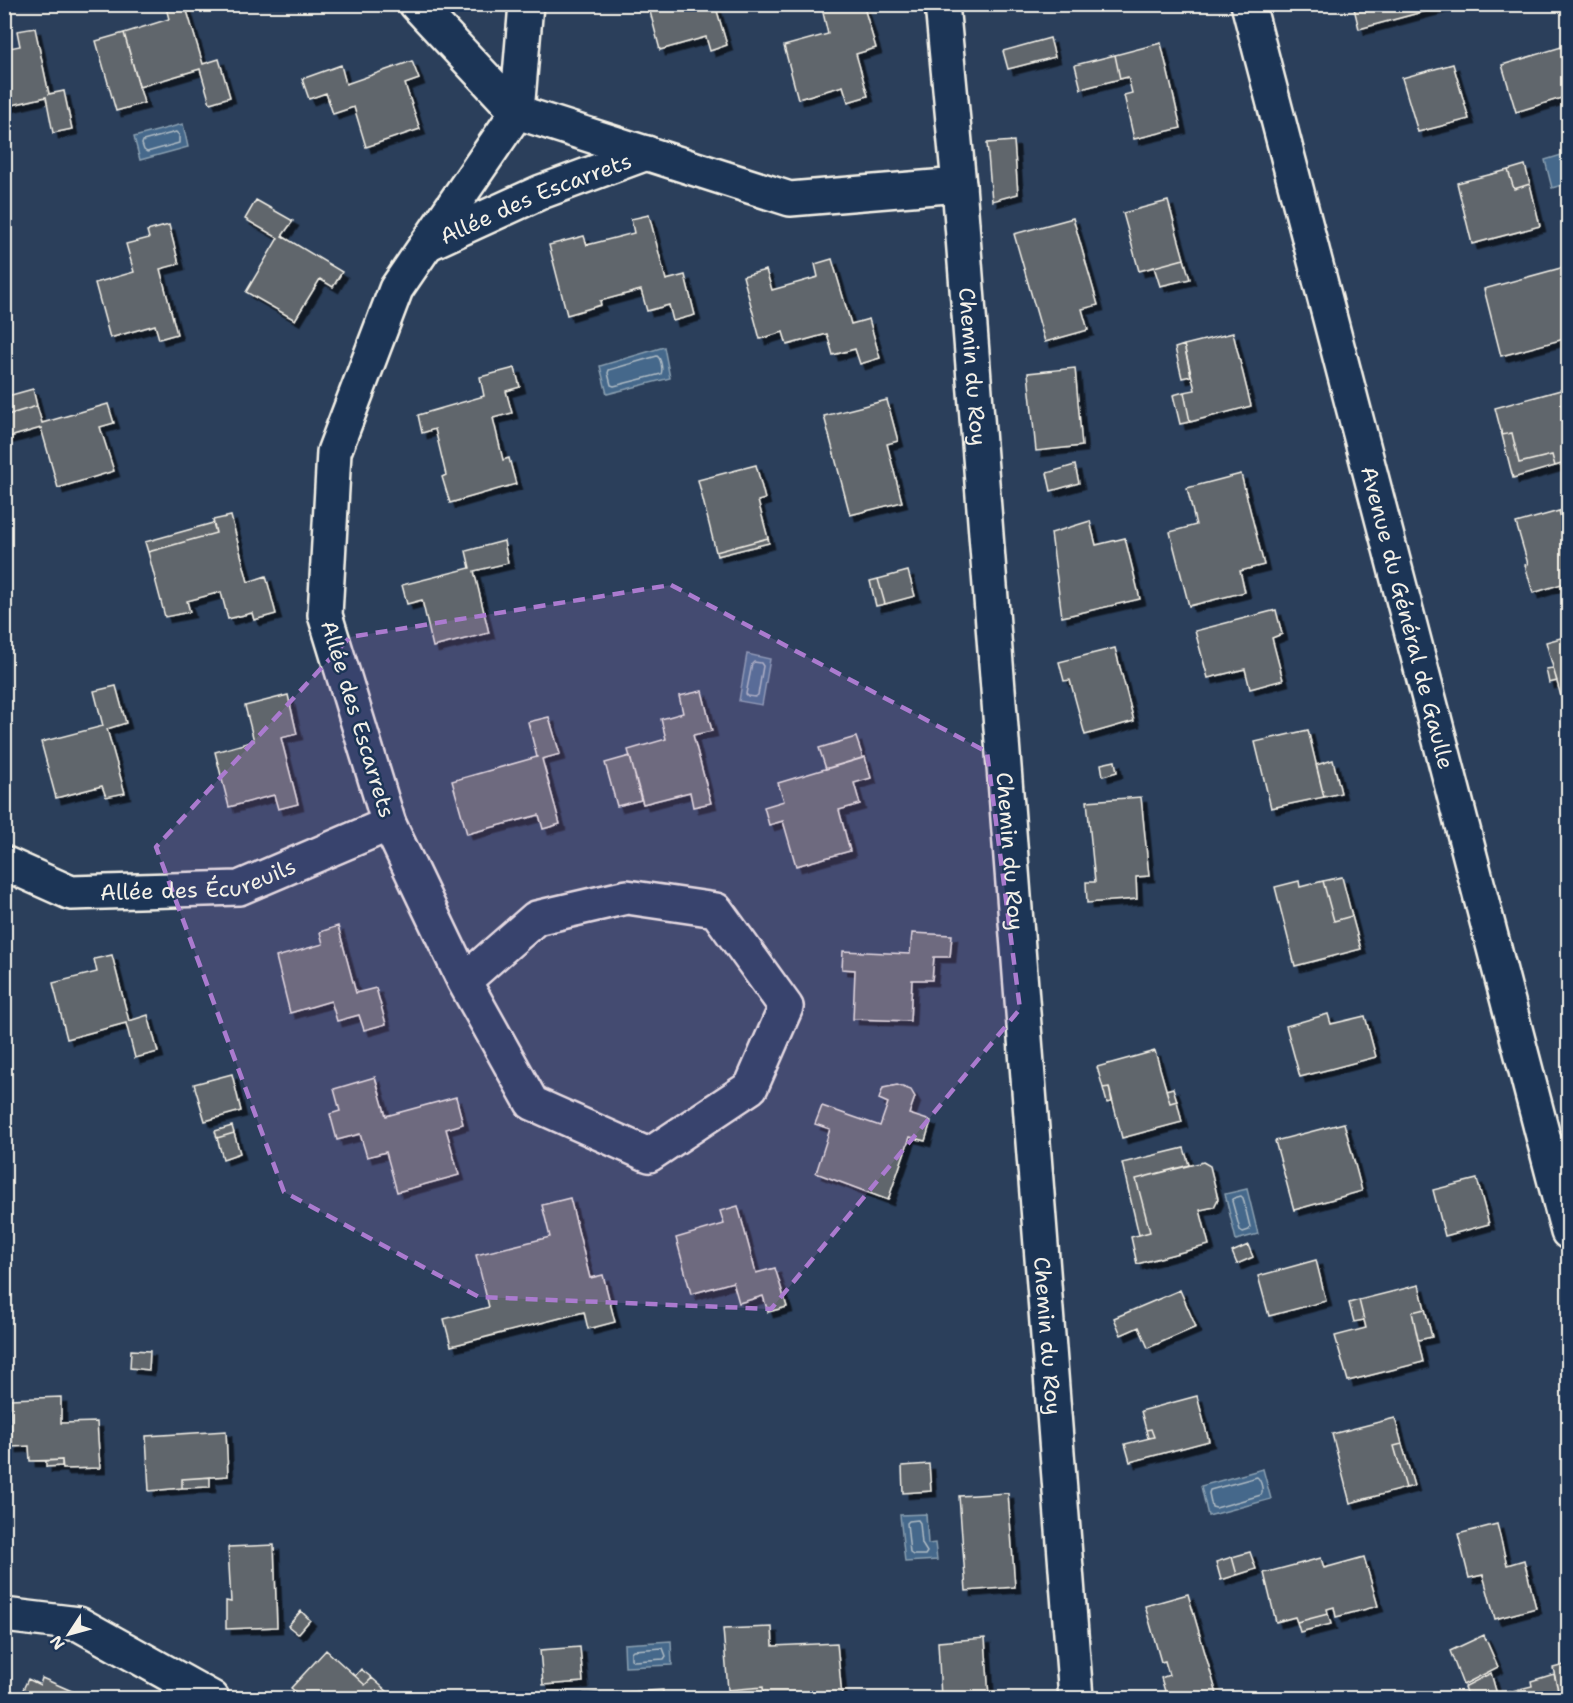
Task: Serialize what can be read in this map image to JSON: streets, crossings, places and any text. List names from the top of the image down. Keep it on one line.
{"streets":{"street":["Allée des Escarrets","Chemin du Roy","Avenue du Général de Gaulle","Allée des Écureuils"]},"crossings":[["Allée des Escarrets","Chemin du Roy"],["Allée des Escarrets","Allée des Écureuils"]],"north":"bottom left"}
